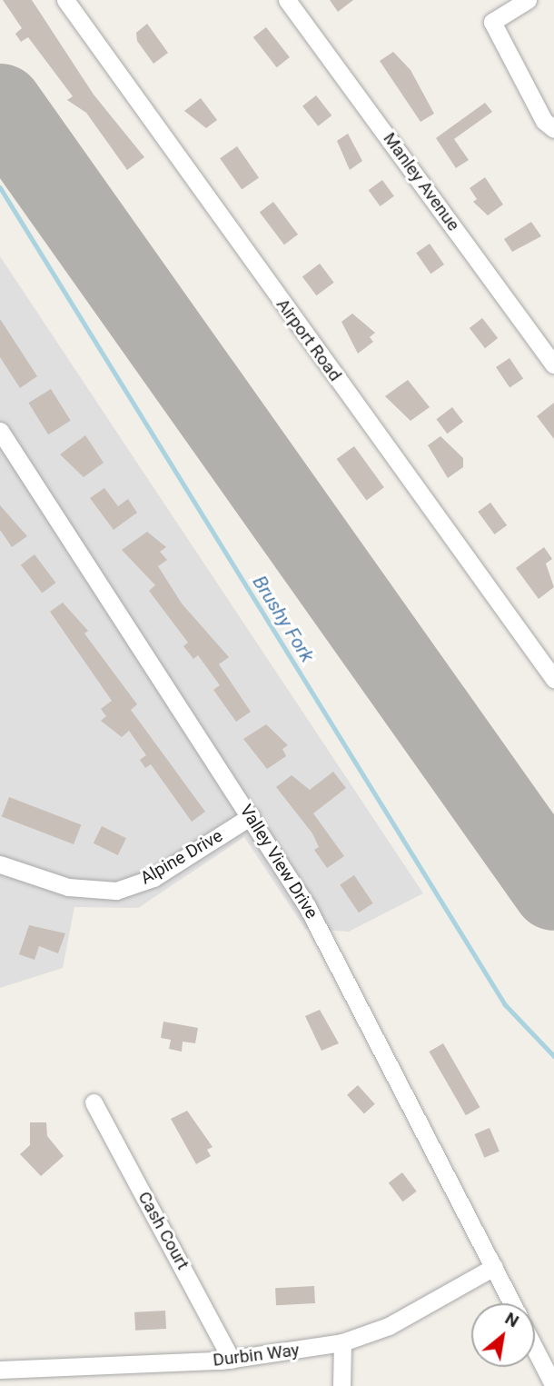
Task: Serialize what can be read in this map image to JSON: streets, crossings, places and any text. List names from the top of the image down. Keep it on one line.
{"streets":{"street":["Manley Avenue","Airport Road","Alpine Drive","Valley View Drive","Cash Court","Durbin Way"]},"crossings":[["Alpine Drive","Valley View Drive"],["Valley View Drive","Durbin Way"],["Cash Court","Durbin Way"]],"water":["Brushy Fork"],"north":"top right"}
